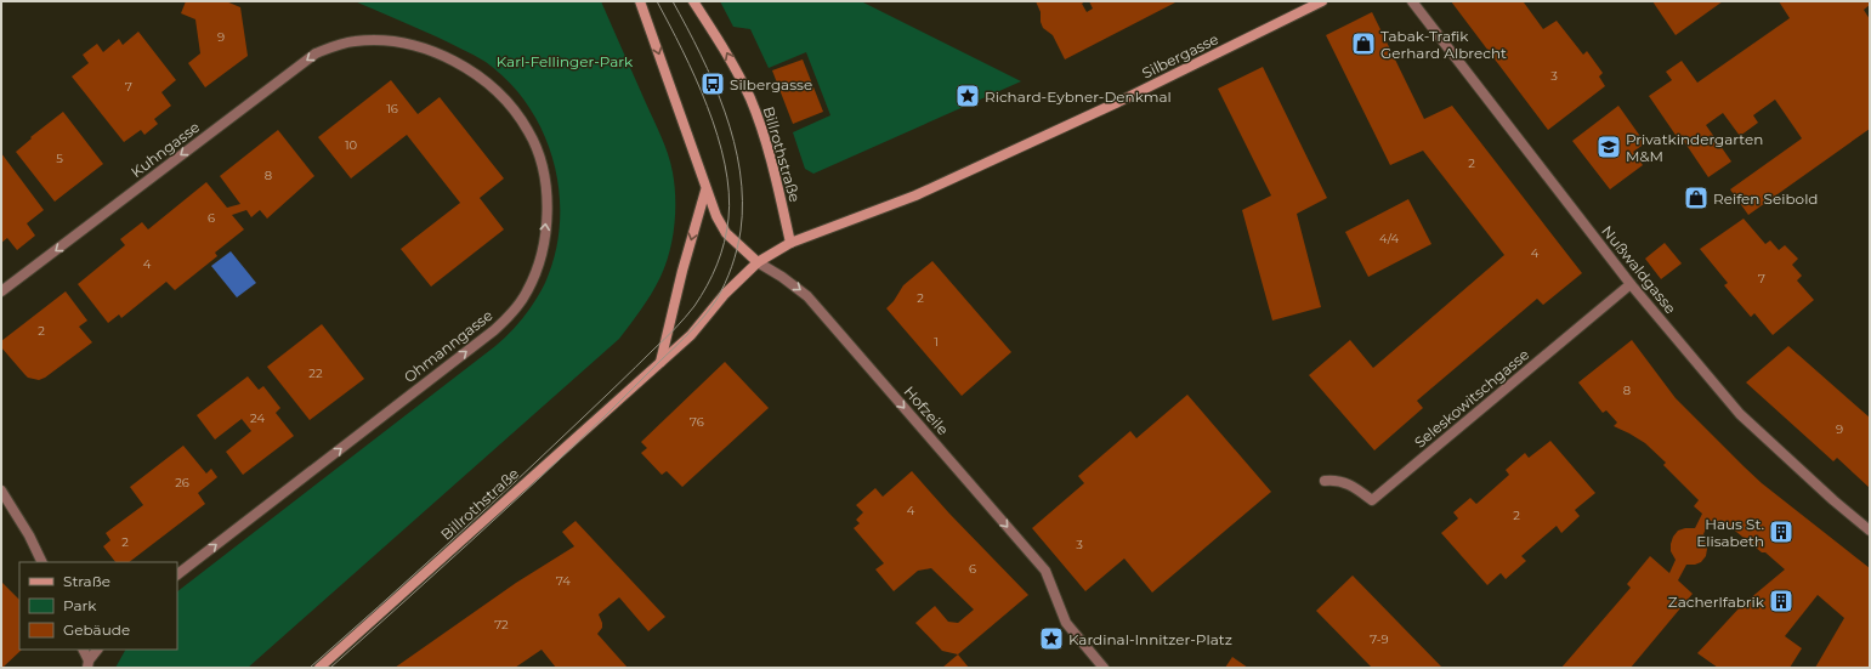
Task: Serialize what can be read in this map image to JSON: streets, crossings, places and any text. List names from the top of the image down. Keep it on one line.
{"streets":{"main road":["Silbergasse","Billrothstraße"],"street":["Kuhngasse","Nußwaldgasse","Ohmanngasse","Seleskowitschgasse","Hofzeile"]},"crossings":[["Silbergasse","Billrothstraße"],["Silbergasse","Hofzeile"],["Kuhngasse","Ohmanngasse"],["Billrothstraße","Hofzeile"],["Nußwaldgasse","Seleskowitschgasse"]],"one_way":["Kuhngasse","Hofzeile"],"parks":["Karl-Fellinger-Park"],"places":{"shop":["Tabak-Trafik Gerhard Albrecht","Reifen Seibold"],"bus stop":["Silbergasse"],"place":["Richard-Eybner-Denkmal","Kardinal-Innitzer-Platz"],"school or university":["Privatkindergarten M&M"],"building":["Haus St. Elisabeth","Zacherlfabrik"]},"house_numbers":["9","3","7","16","10","5","2","8","6","4/4","4","4","7","2","2","1","22","8","24","76","9","26","4","2","2","3","6","74","72","7-9"],"legend":["Straße","Park","Gebäude"]}
